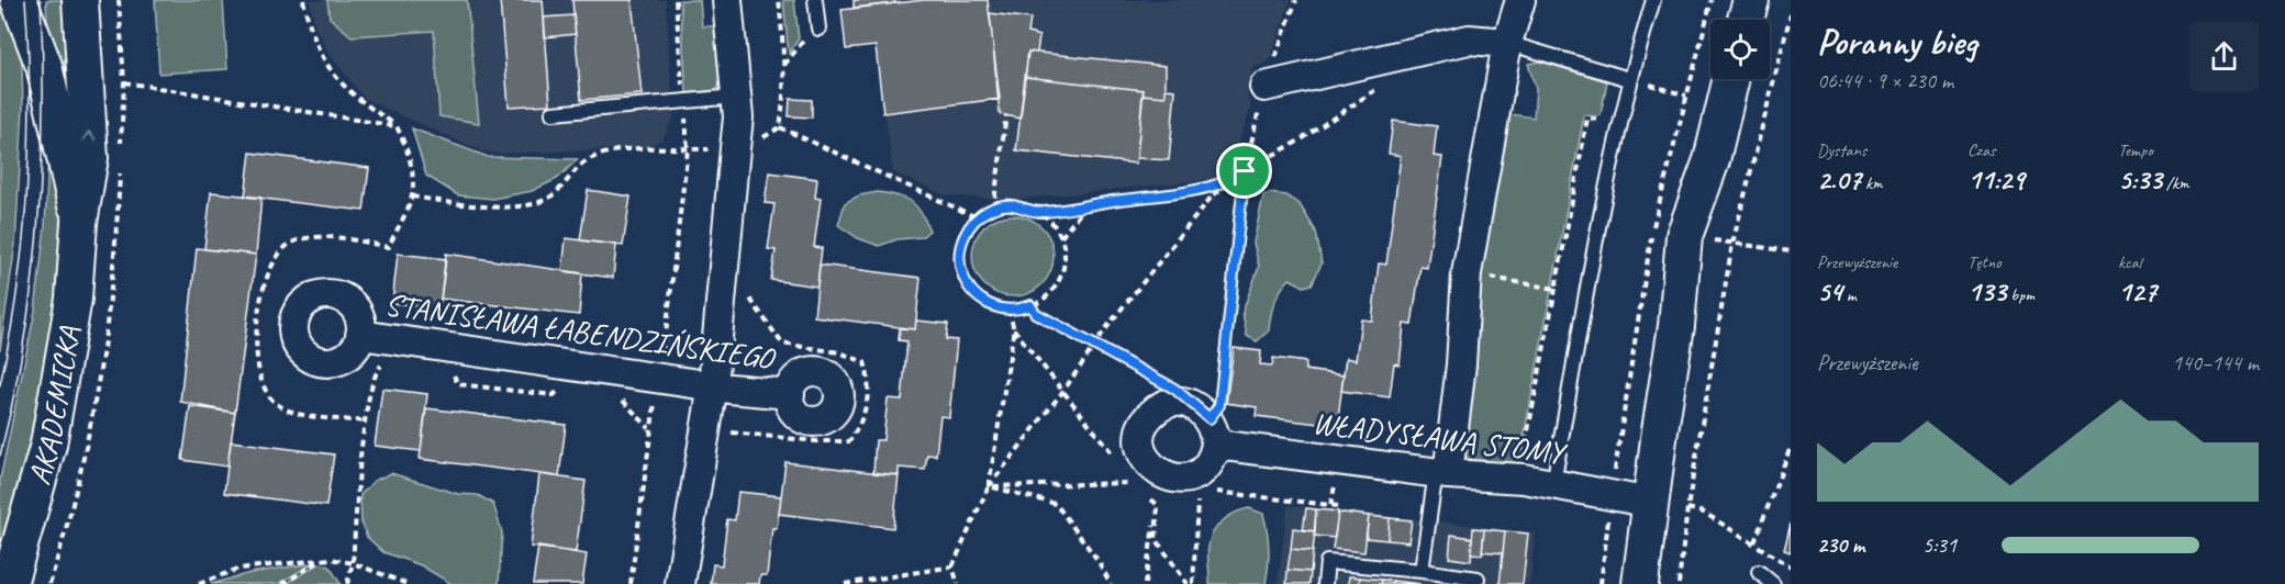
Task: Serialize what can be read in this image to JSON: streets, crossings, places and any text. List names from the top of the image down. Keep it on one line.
{"streets":{"street":["STANISŁAWA ŁABENDZIŃSKIEGO","AKADEMICKA","WŁADYSŁAWA STOMY"]},"page":{"heading":["Poranny bieg","06:44 · 9 × 230 m"],"stats":[["Dystans","2.07 km"],["Czas","11:29"],["Tempo","5:33 /km"],["Przewyższenie","54 m"],["Tętno","133 bpm"],["kcal","127"]],"chart":["Przewyższenie","140–144 m"],"list":[{"name":"230 m","note":"5:31"}]}}
